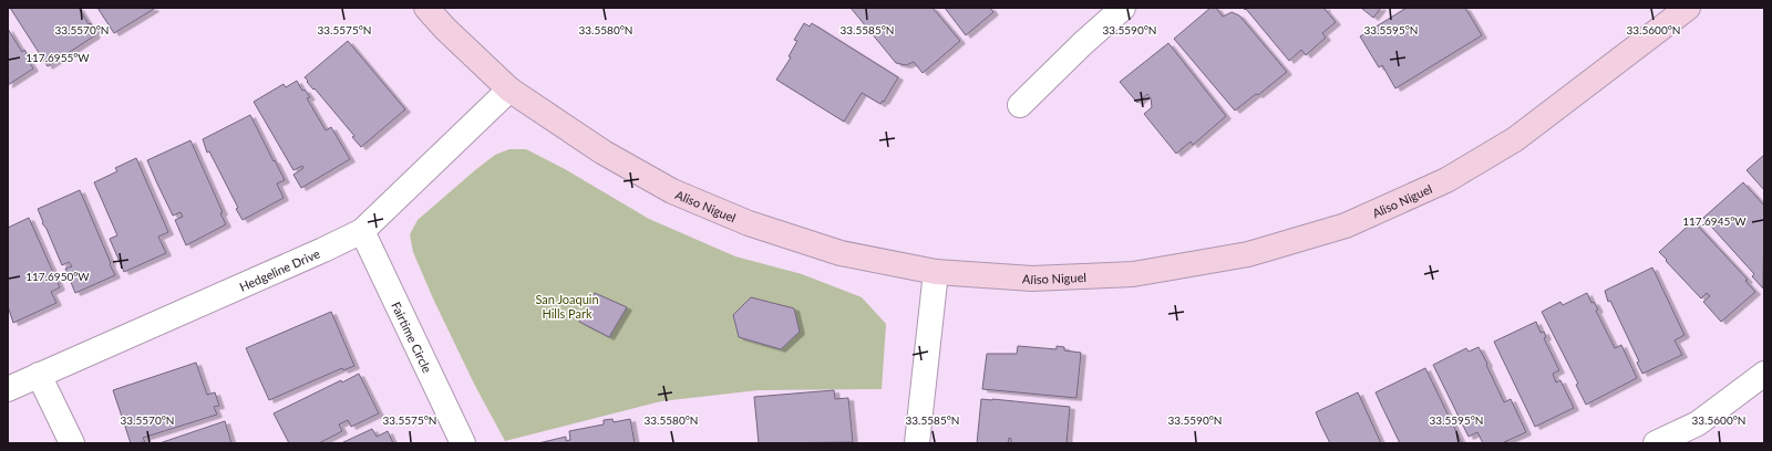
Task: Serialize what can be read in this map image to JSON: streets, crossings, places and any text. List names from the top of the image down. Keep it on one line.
{"streets":{"street":["Aliso Niguel","Hedgeline Drive","Fairtime Circle"]},"crossings":[["Aliso Niguel","Hedgeline Drive"],["Hedgeline Drive","Fairtime Circle"]],"parks":["San Joaquin Hills Park"],"coordinates":["33.5570°N","33.5575°N","33.5580°N","33.5585°N","33.5590°N","33.5595°N","33.5600°N","117.6955°W","117.6945°W","117.6950°W"]}
